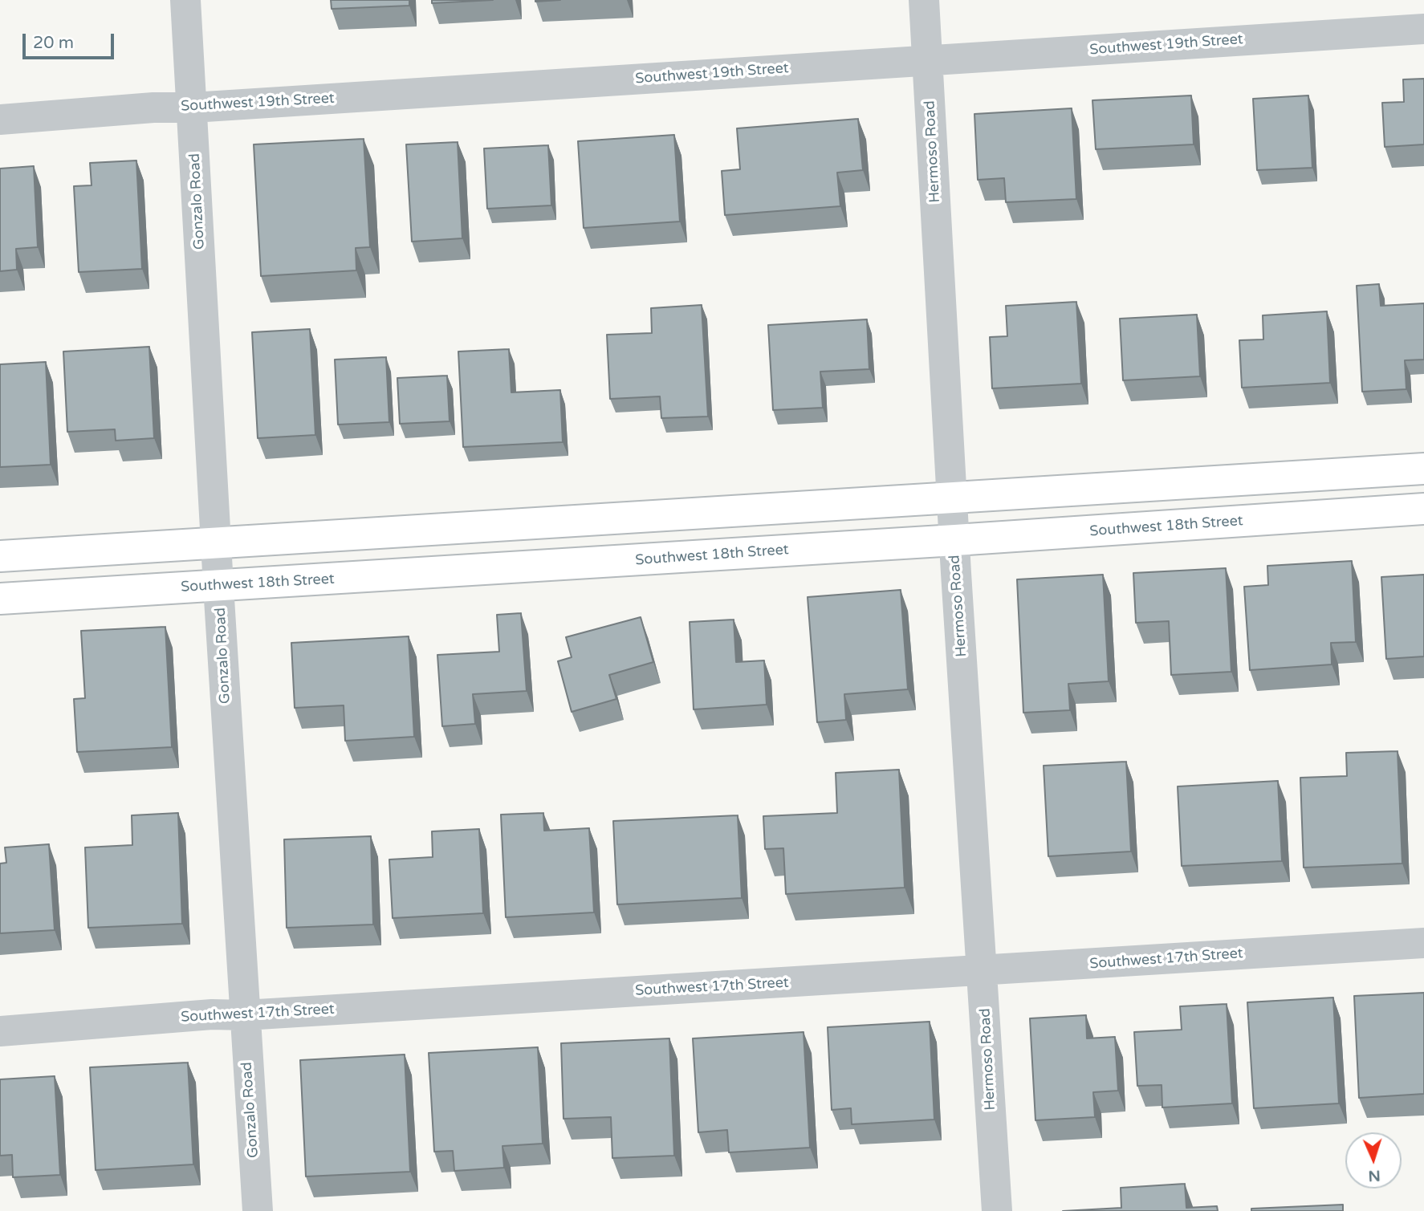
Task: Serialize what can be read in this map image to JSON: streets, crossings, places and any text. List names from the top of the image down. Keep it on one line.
{"streets":{"main road":["Southwest 18th Street"],"street":["Southwest 19th Street","Hermoso Road","Gonzalo Road","Southwest 17th Street"]},"crossings":[["Southwest 19th Street","Hermoso Road"],["Southwest 19th Street","Gonzalo Road"],["Hermoso Road","Southwest 18th Street"],["Hermoso Road","Southwest 17th Street"],["Gonzalo Road","Southwest 18th Street"],["Gonzalo Road","Southwest 17th Street"]],"scale_bar":"20 m","north":"bottom"}
